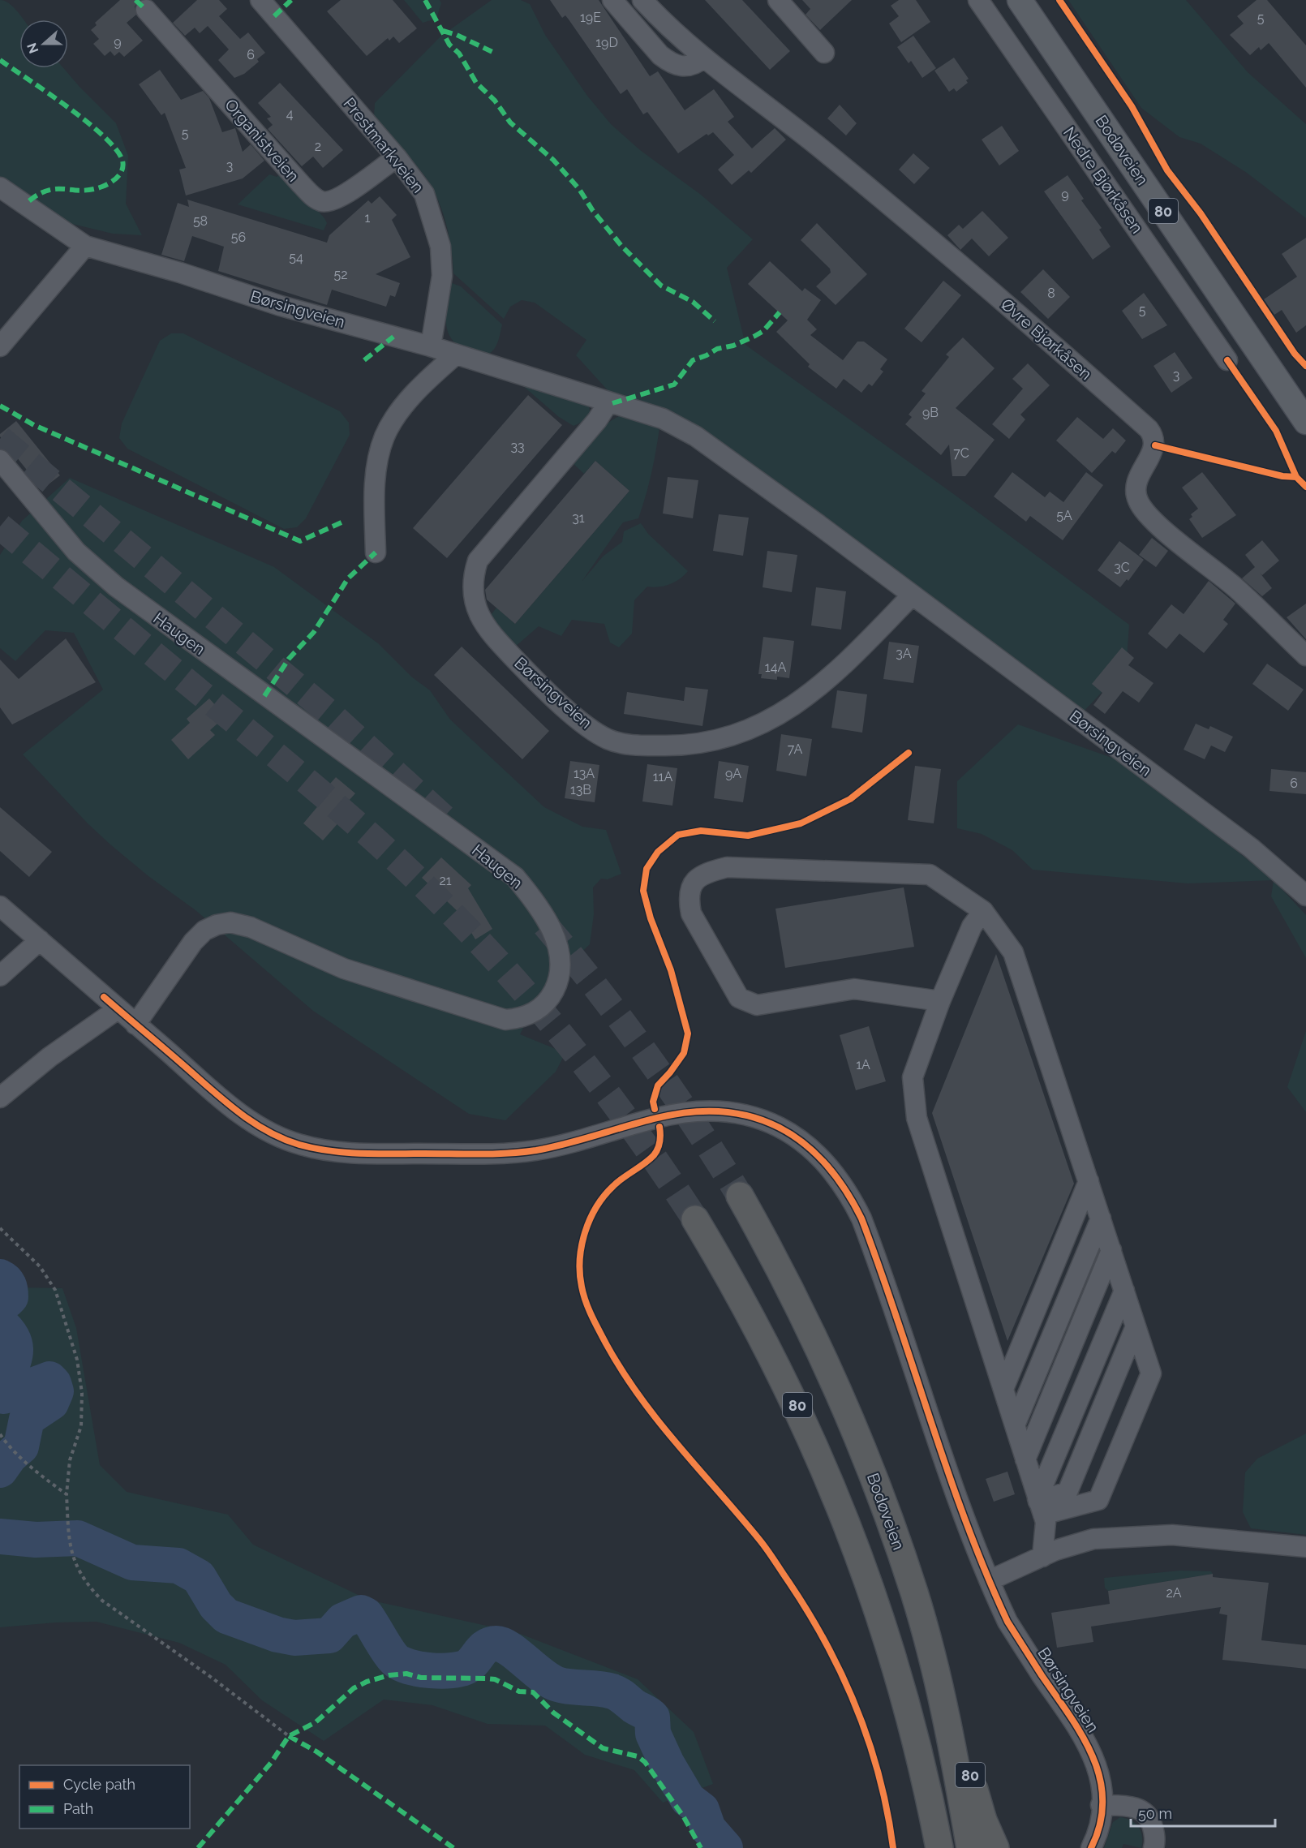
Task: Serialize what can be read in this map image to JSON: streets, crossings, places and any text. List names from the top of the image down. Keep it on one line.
{"streets":{"highway":["Bodøveien","80"],"street":["Organistveien","Prestmarkveien","Nedre Bjørkåsen","Børsingveien","Øvre Bjørkåsen","Haugen"]},"crossings":[["Organistveien","Prestmarkveien"],["Prestmarkveien","Børsingveien"],["Bodøveien","80"],["Børsingveien","Haugen"]],"house_numbers":["19E","5","9","19D","6","4","5","2","3","9","1","58","56","54","52","8","5","3","9B","33","7C","5A","31","3C","3A","14A","7A","13A","9A","11A","6","13B","21","1A","2A"],"legend":["Cycle path","Path"],"scale_bar":"50 m","north":"left"}
